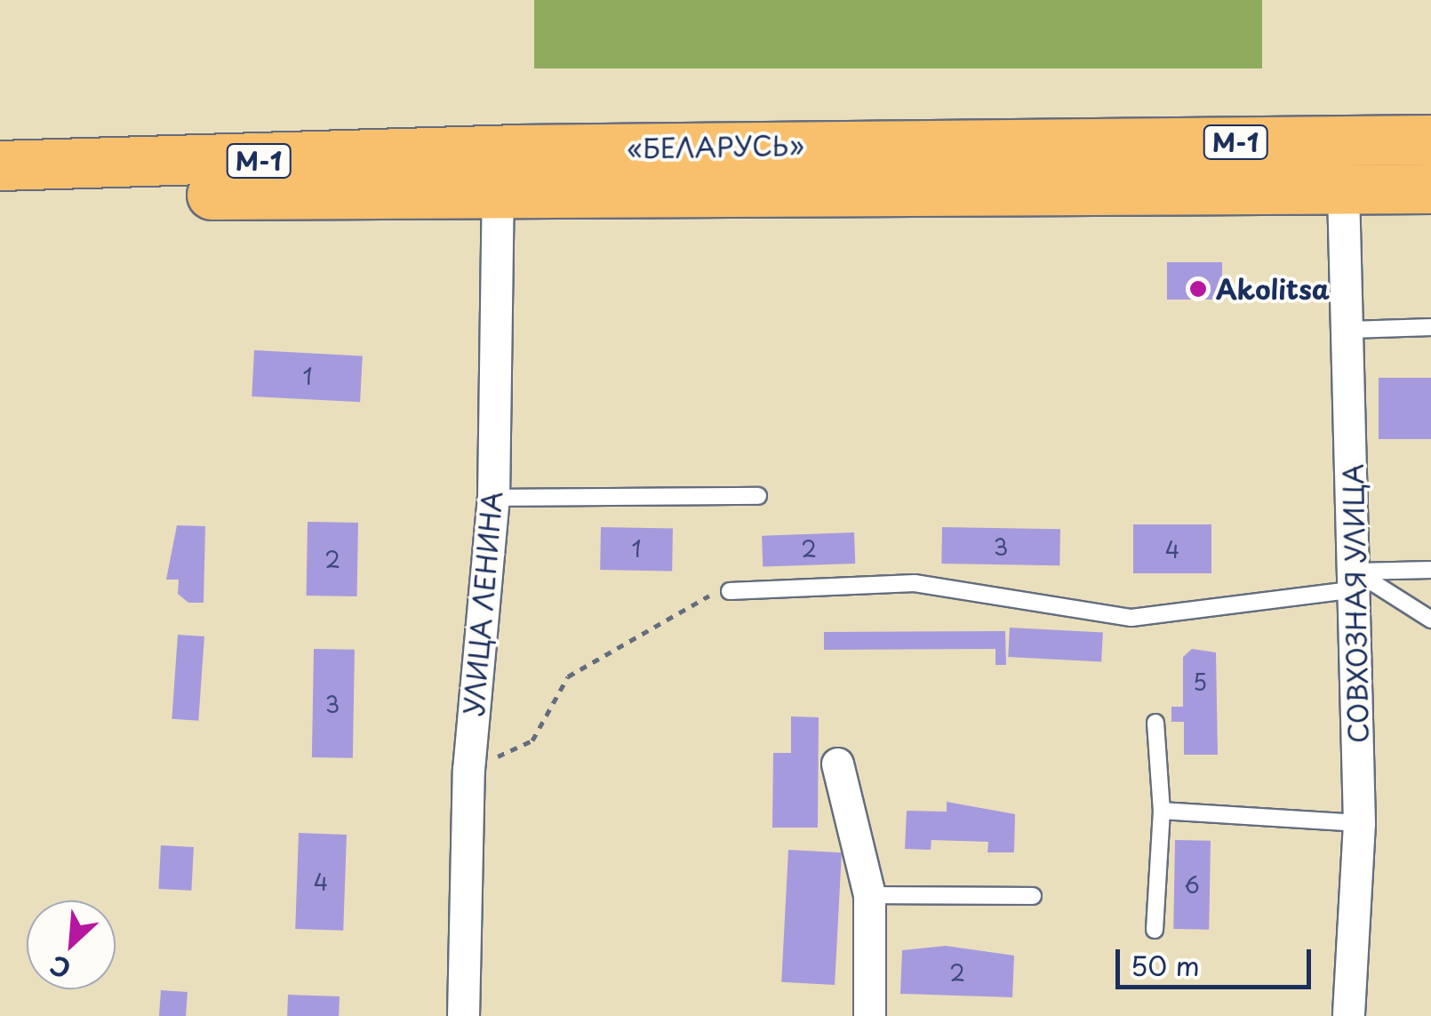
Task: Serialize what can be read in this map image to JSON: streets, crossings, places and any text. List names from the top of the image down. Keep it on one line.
{"streets":{"highway":["М-1","«БЕЛАРУСЬ»"],"street":["УЛИЦА ЛЕНИНА","СОВХОЗНАЯ УЛИЦА"]},"crossings":[["«БЕЛАРУСЬ»","УЛИЦА ЛЕНИНА"],["«БЕЛАРУСЬ»","СОВХОЗНАЯ УЛИЦА"]],"places":["Akolitsa"],"house_numbers":["1","3","1","2","4","2","5","3","4","6","2"],"scale_bar":"50 m","north":"bottom left"}
